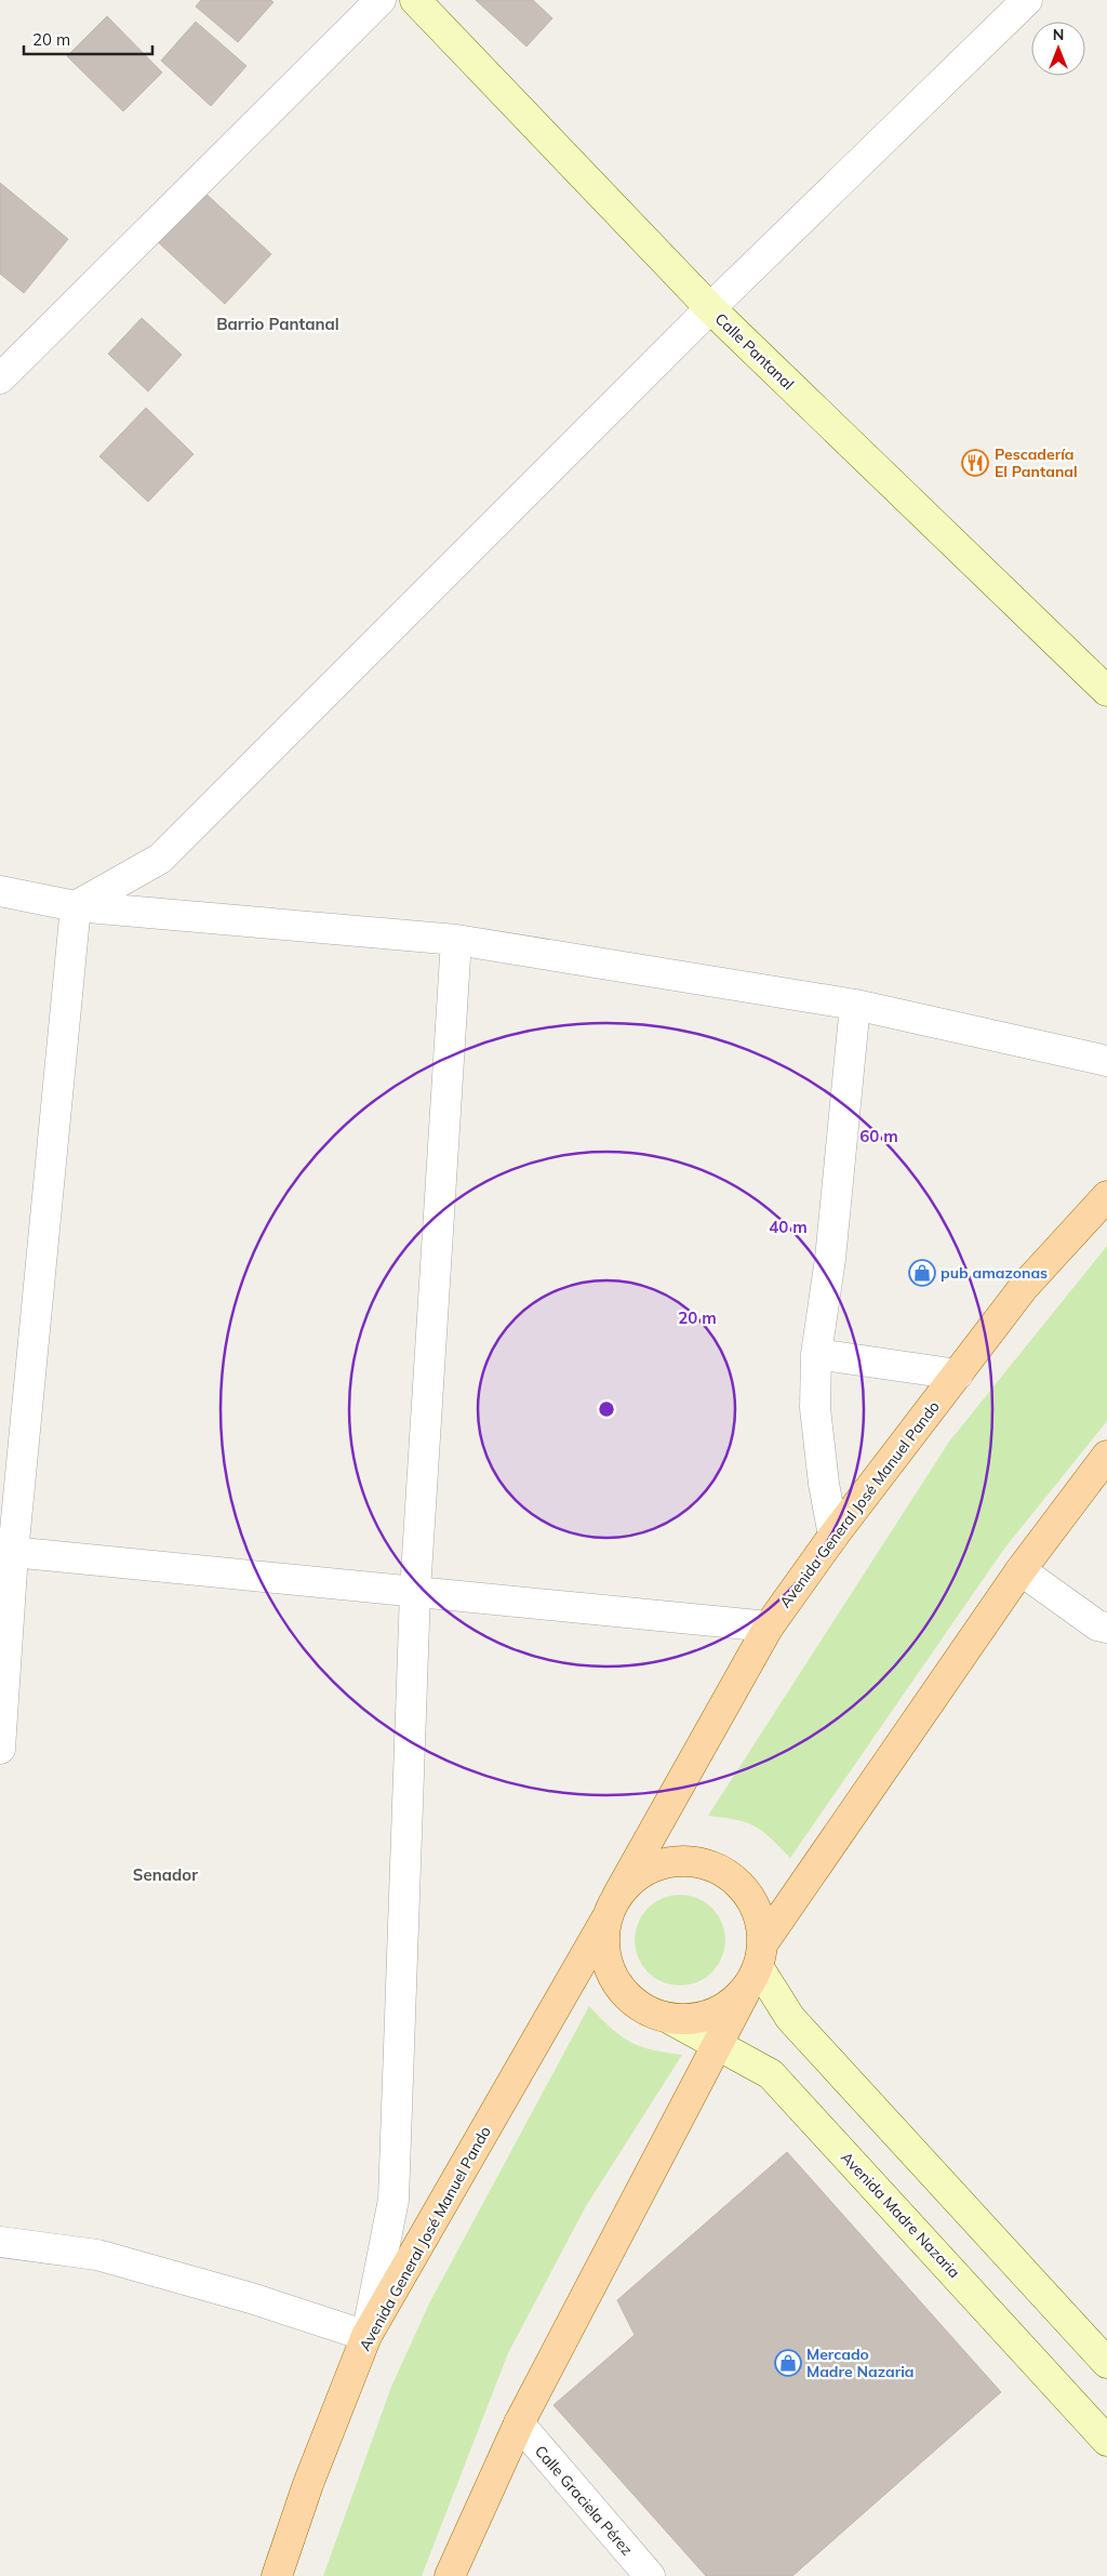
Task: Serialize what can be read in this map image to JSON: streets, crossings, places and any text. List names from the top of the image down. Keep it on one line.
{"streets":{"main road":["Avenida General José Manuel Pando"],"street":["Calle Pantanal","Avenida Madre Nazaria","Calle Graciela Pérez"]},"crossings":[["Avenida General José Manuel Pando","Avenida Madre Nazaria"]],"districts":["Barrio Pantanal","Senador"],"places":{"restaurant":["Pescadería El Pantanal"],"shop":["pub amazonas","Mercado Madre Nazaria"]},"scale_bar":"20 m","north":"top","rings":["60 m","40 m","20 m"]}
